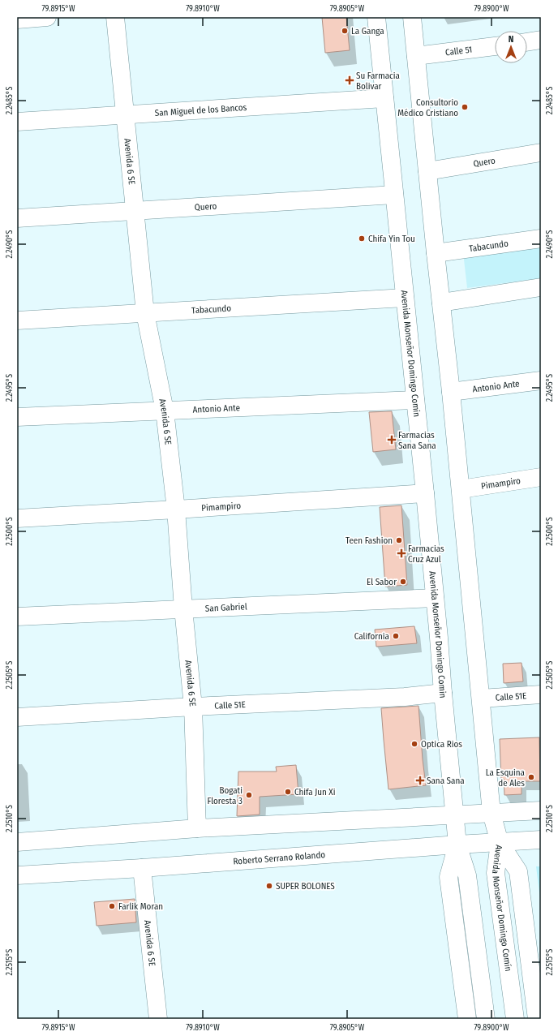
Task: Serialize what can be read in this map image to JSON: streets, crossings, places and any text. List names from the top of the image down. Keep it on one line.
{"streets":{"street":["Calle 51","San Miguel de los Bancos","Avenida 6 SE","Quero","Tabacundo","Avenida Monseñor Domingo Comin","Antonio Ante","Pimampiro","San Gabriel","Calle 51E","Roberto Serrano Rolando","Avenida Monseñor Domingo Comín"]},"crossings":[["San Miguel de los Bancos","Avenida 6 SE"],["San Miguel de los Bancos","Avenida Monseñor Domingo Comin"],["Avenida 6 SE","Quero"],["Avenida 6 SE","Tabacundo"],["Avenida 6 SE","Antonio Ante"],["Avenida 6 SE","Pimampiro"],["Avenida 6 SE","San Gabriel"],["Avenida 6 SE","Calle 51E"],["Avenida 6 SE","Roberto Serrano Rolando"],["Quero","Avenida Monseñor Domingo Comin"],["Tabacundo","Avenida Monseñor Domingo Comin"],["Avenida Monseñor Domingo Comin","Antonio Ante"],["Avenida Monseñor Domingo Comin","Pimampiro"],["Avenida Monseñor Domingo Comin","San Gabriel"],["Avenida Monseñor Domingo Comin","Calle 51E"],["Avenida Monseñor Domingo Comin","Roberto Serrano Rolando"],["Roberto Serrano Rolando","Avenida Monseñor Domingo Comín"]],"places":{"other":["La Ganga","Consultorio Médico Cristiano","Chifa Yin Tou","Teen Fashion","El Sabor","California","Optica Rios","La Esquina de Ales","Chifa Jun Xi","Bogati Floresta 3","SUPER BOLONES","Farlik Moran"],"health":["Su Farmacia Bolivar","Farmacias Sana Sana","Farmacias Cruz Azul","Sana Sana"]},"north":"top","coordinates":["79.8915°W","79.8910°W","79.8905°W","79.8900°W","2.2485°S","2.2490°S","2.2495°S","2.2500°S","2.2505°S","2.2510°S","2.2515°S"]}
